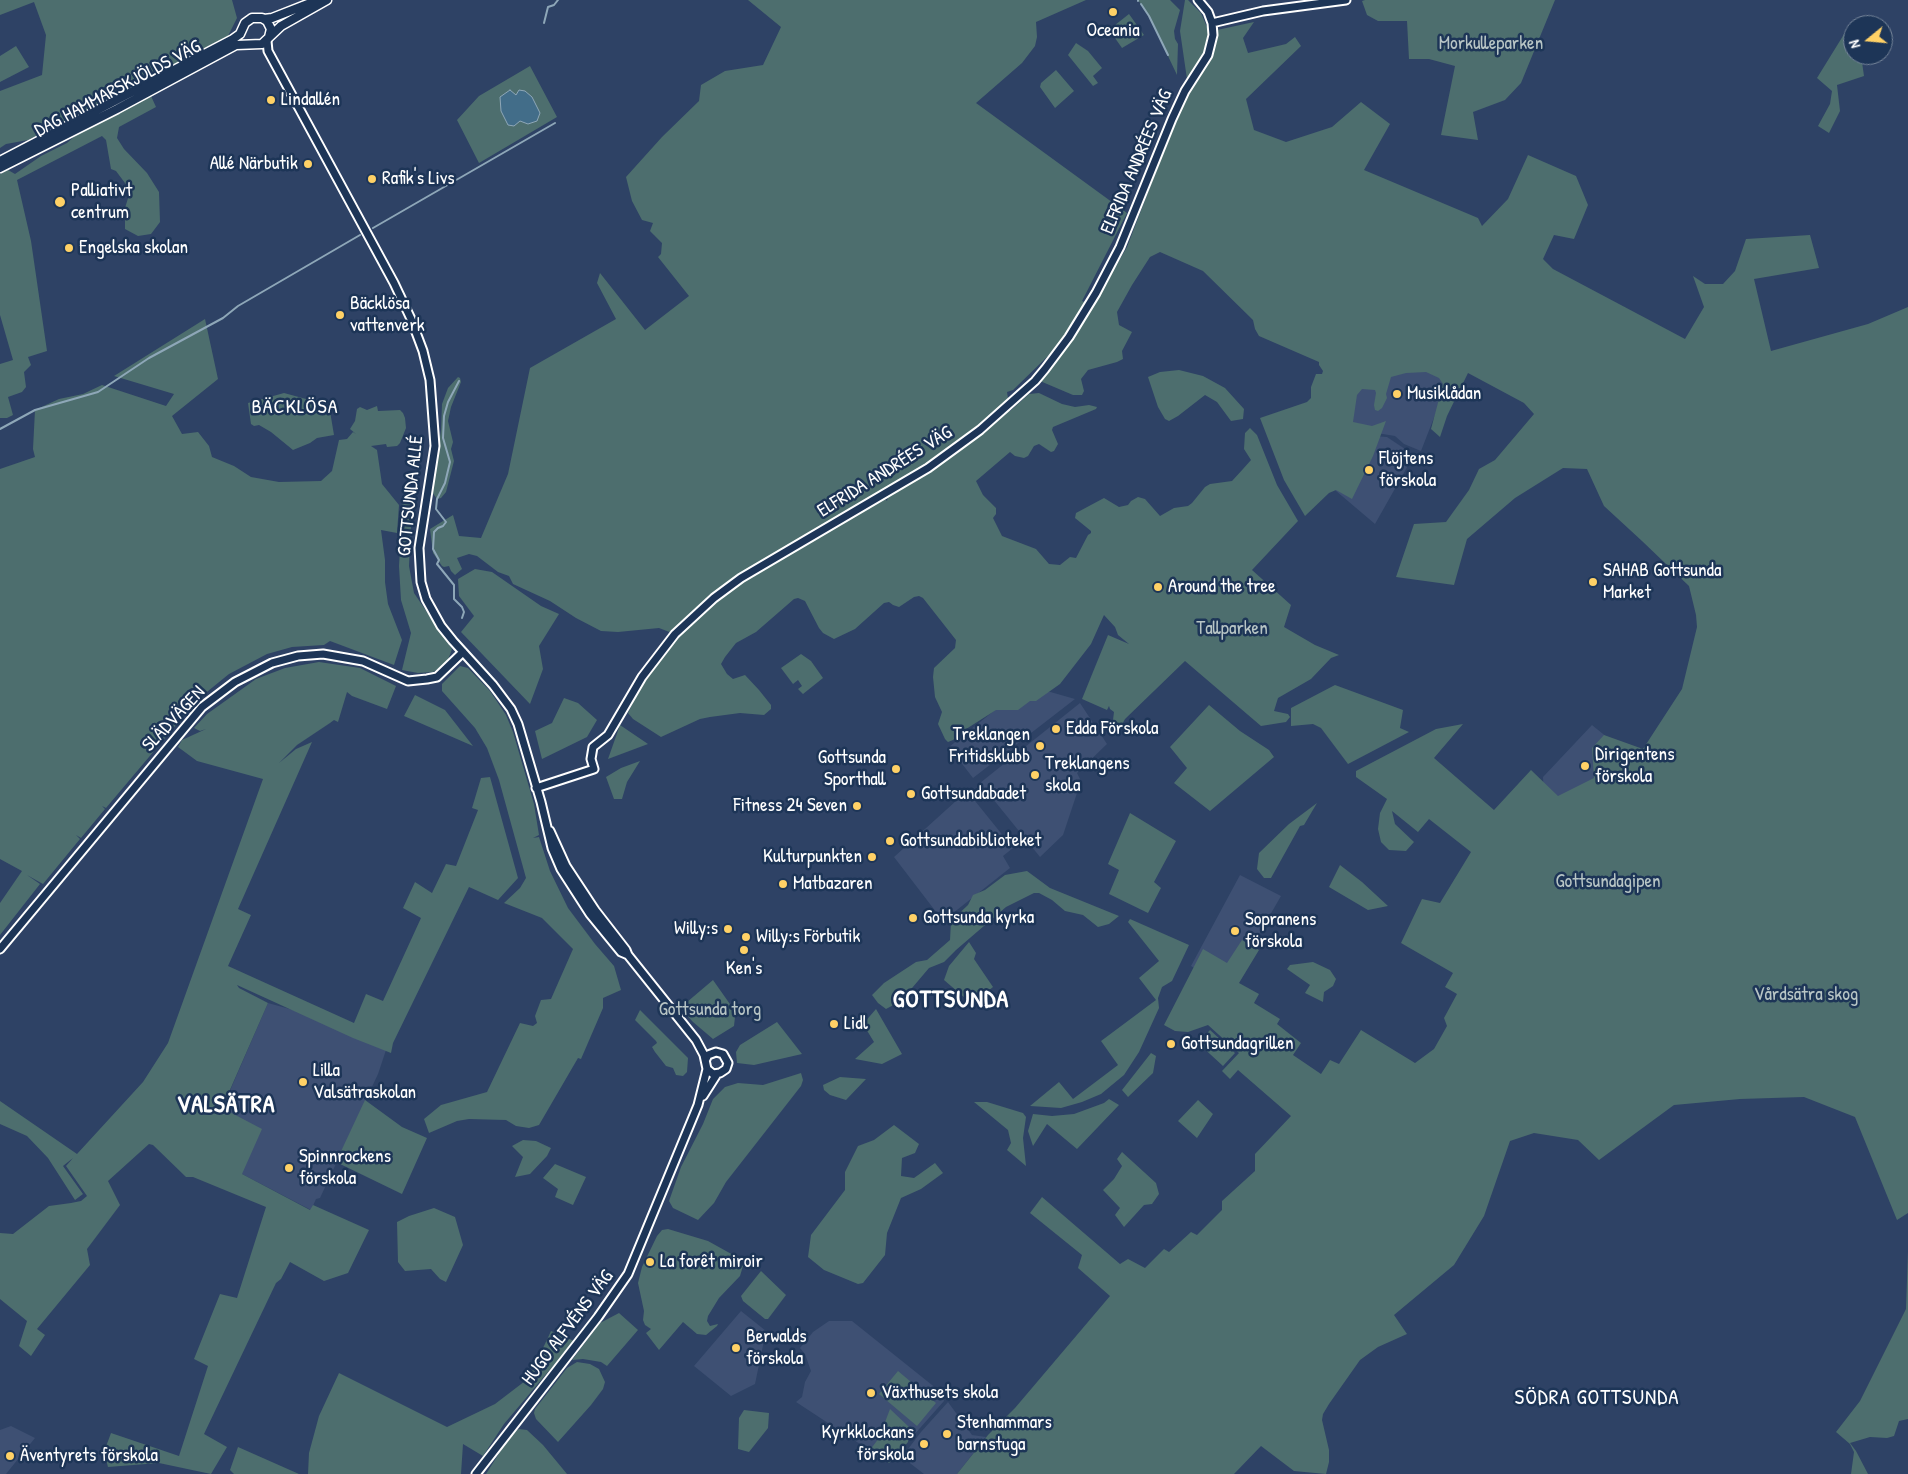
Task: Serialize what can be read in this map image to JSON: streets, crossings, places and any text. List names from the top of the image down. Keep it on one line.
{"streets":{"main road":["DAG HAMMARSKJÖLDS VÄG"],"street":["ELFRIDA ANDRÉES VÄG","GOTTSUNDA ALLÉ","SLÄDVÄGEN","HUGO ALFVÉNS VÄG"]},"crossings":[["DAG HAMMARSKJÖLDS VÄG","GOTTSUNDA ALLÉ"],["ELFRIDA ANDRÉES VÄG","GOTTSUNDA ALLÉ"],["GOTTSUNDA ALLÉ","SLÄDVÄGEN"],["GOTTSUNDA ALLÉ","HUGO ALFVÉNS VÄG"]],"districts":["BÄCKLÖSA","GOTTSUNDA","VALSÄTRA","SÖDRA GOTTSUNDA"],"parks":["Morkulleparken","Tallparken","Gottsundagipen","Vårdsätra skog","Gottsunda torg"],"places":["Oceania","Lindallén","Allé Närbutik","Rafik's Livs","Palliativt centrum","Engelska skolan","Bäcklösa vattenverk","Musiklådan","Flöjtens förskola","SAHAB Gottsunda Market","Around the tree","Edda Förskola","Treklangen Fritidsklubb","Dirigentens förskola","Gottsunda Sporthall","Treklangens skola","Gottsundabadet","Fitness 24 Seven","Gottsundabiblioteket","Kulturpunkten","Matbazaren","Gottsunda kyrka","Willy:s","Sopranens förskola","Willy:s Förbutik","Ken's","Lidl","Gottsundagrillen","Lilla Valsätraskolan","Spinnrockens förskola","La forêt miroir","Berwalds förskola","Växthusets skola","Stenhammars barnstuga","Kyrkklockans förskola","Äventyrets förskola"],"north":"left"}
